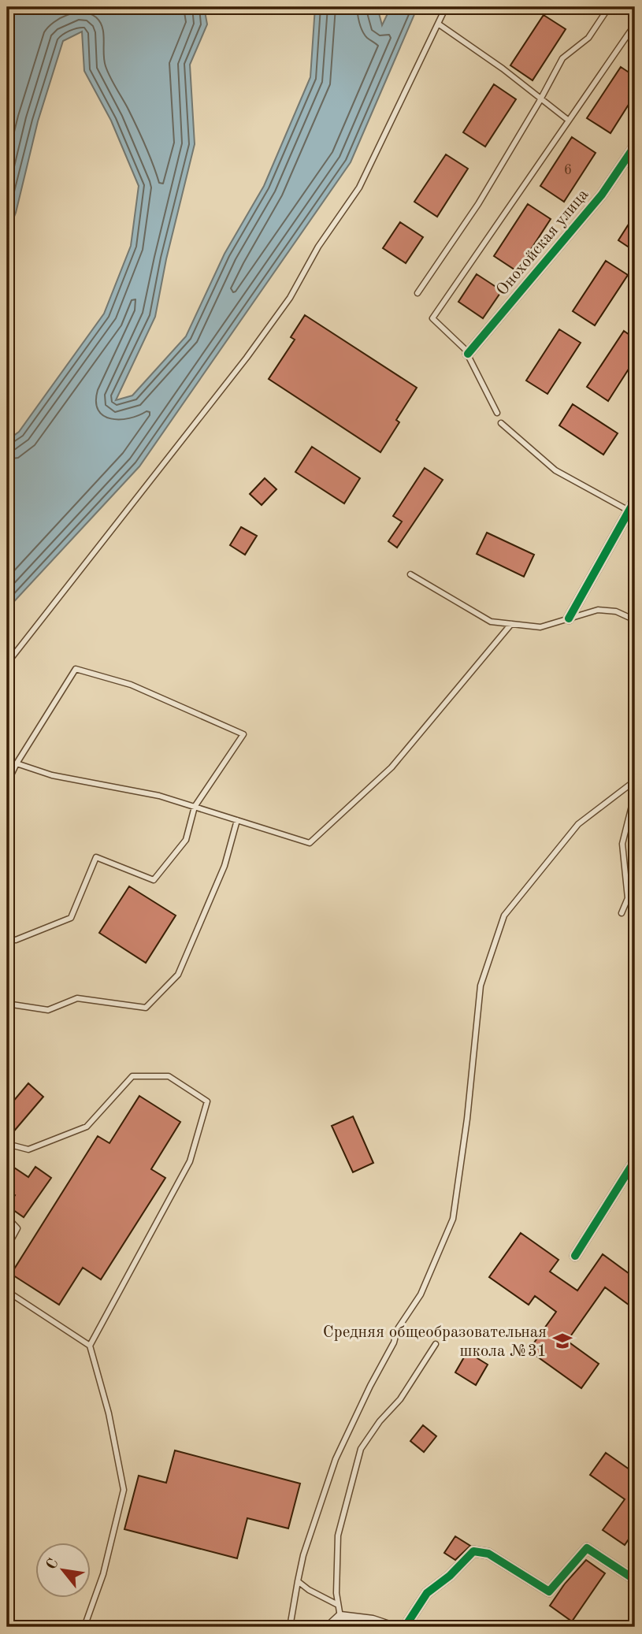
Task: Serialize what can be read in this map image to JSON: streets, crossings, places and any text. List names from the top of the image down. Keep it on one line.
{"streets":{"street":["Онохойская улица"]},"places":{"school or university":["Средняя общеобразовательная школа №31"]},"house_numbers":["6"],"north":"top left"}
